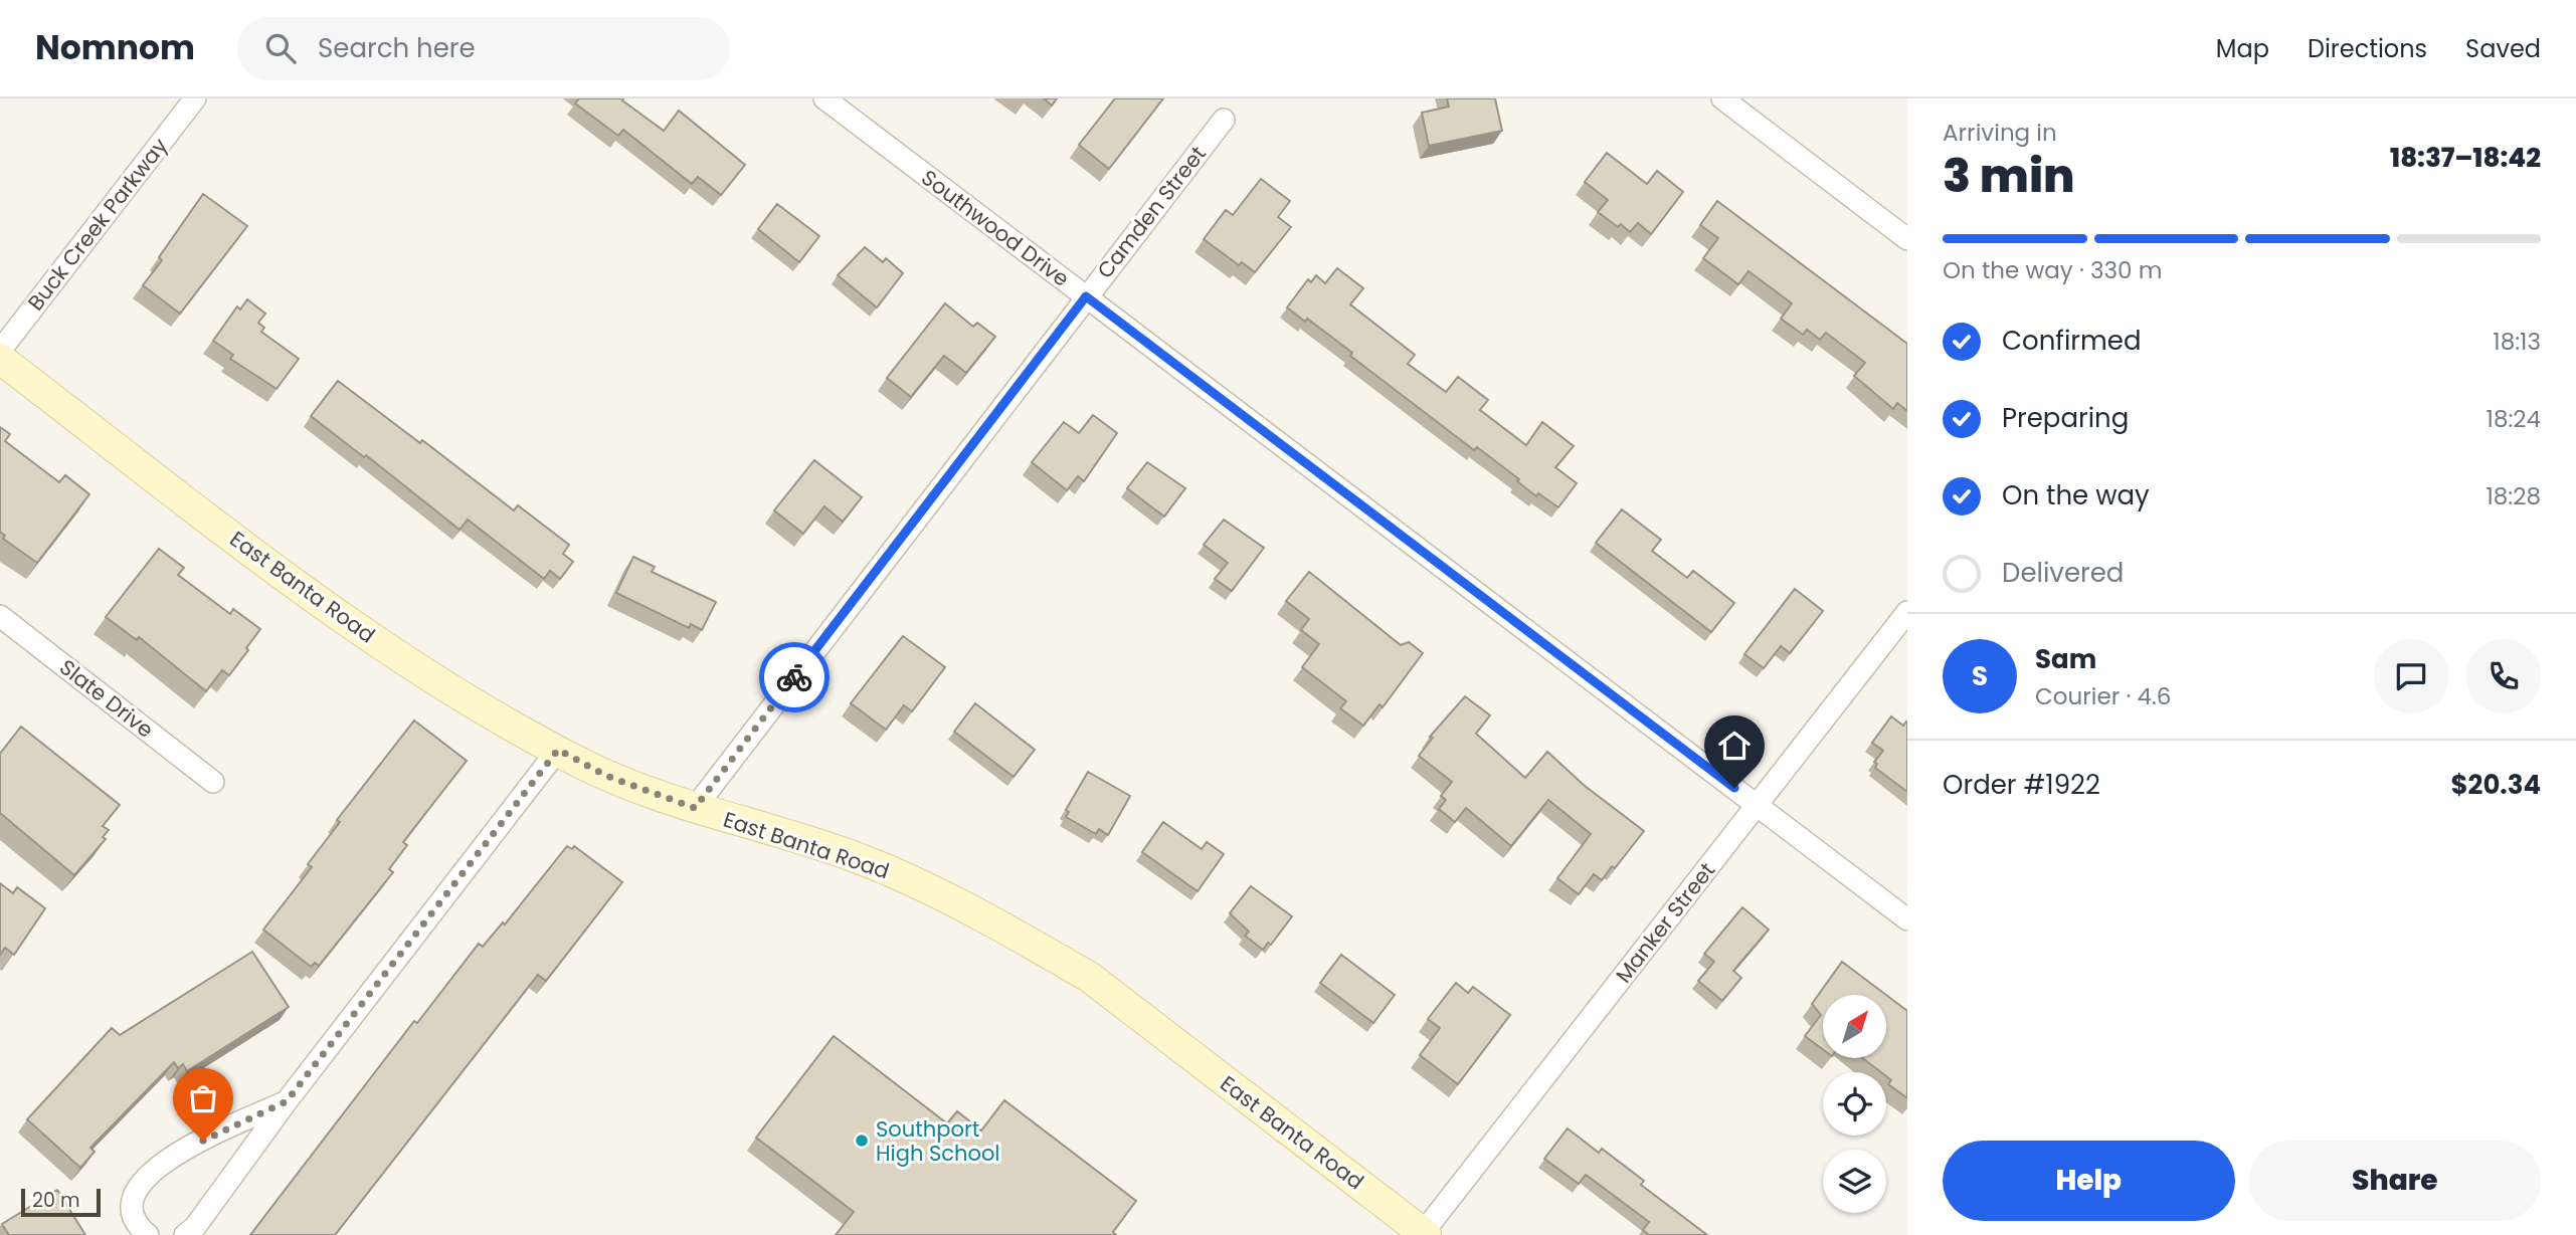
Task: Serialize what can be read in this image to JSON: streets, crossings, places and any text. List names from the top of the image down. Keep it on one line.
{"streets":{"street":["Camden Street","Buck Creek Parkway","Southwood Drive","East Banta Road","Slate Drive","Manker Street"]},"crossings":[["Camden Street","Southwood Drive"],["Camden Street","East Banta Road"],["Southwood Drive","Manker Street"],["East Banta Road","Manker Street"]],"places":["Southport High School"],"scale_bar":"20 m","north":"top right","page":{"header":"Nomnom","search":"Search here","nav":["Map","Directions","Saved"],"heading":["3 min","Arriving in","18:37–18:42"],"panel":["Sam","Courier · 4.6","Order #1922","$20.34"],"bar":"On the way · 330 m","list":[["Confirmed","18:13"],["Preparing","18:24"],["On the way","18:28"],"Delivered"],"round":"S","buttons":["Help","Share"],"scale":"20 m"}}
